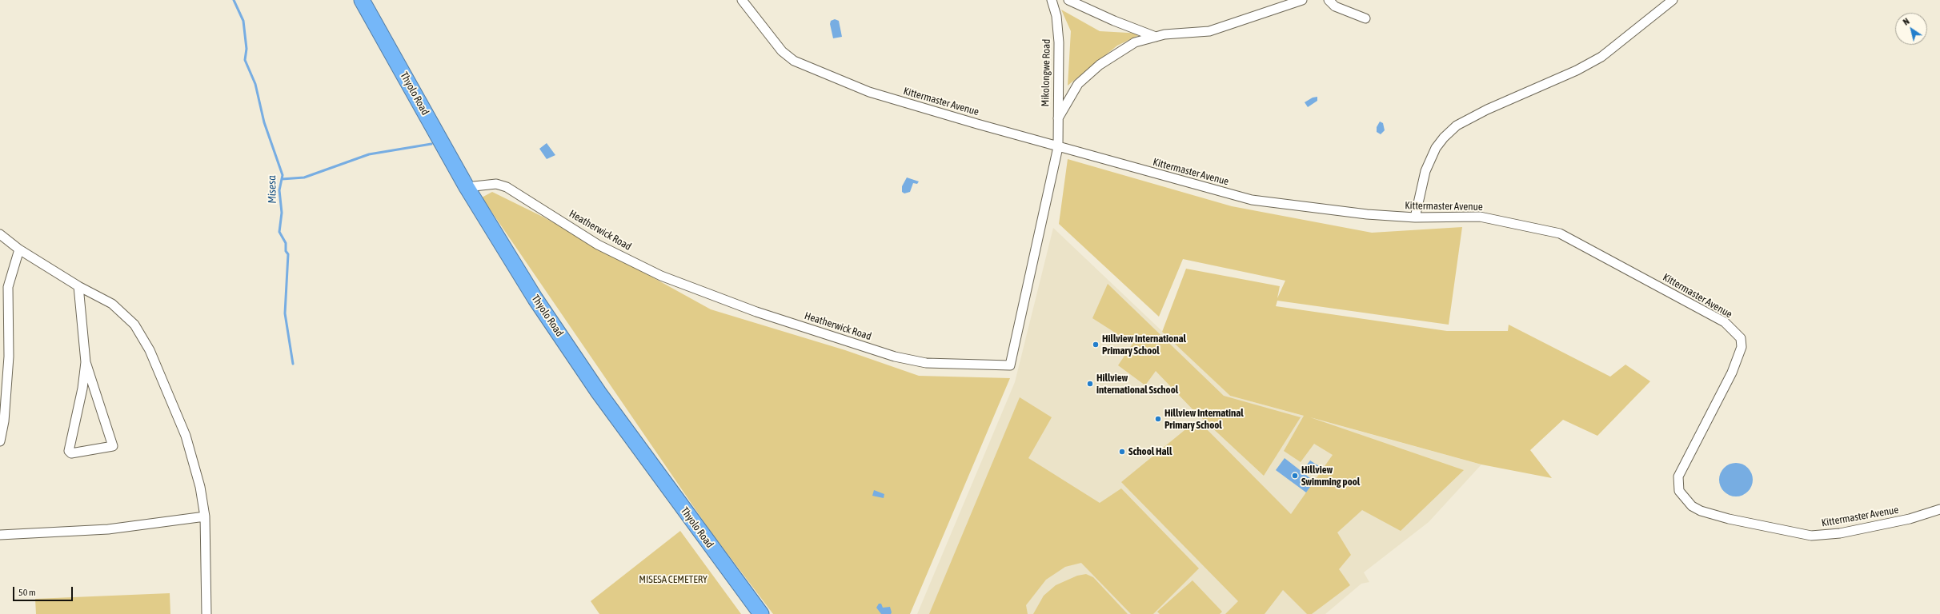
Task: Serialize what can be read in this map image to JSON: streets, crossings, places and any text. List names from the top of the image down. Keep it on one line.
{"streets":{"highway":["Thyolo Road"],"street":["Mikolongwe Road","Kittermaster Avenue","Heatherwick Road"]},"crossings":[["Mikolongwe Road","Kittermaster Avenue"],["Mikolongwe Road","Heatherwick Road"],["Thyolo Road","Heatherwick Road"],["Kittermaster Avenue","Heatherwick Road"]],"water":["Misesa"],"parks":["MISESA CEMETERY"],"places":["Hillview International Primary School","Hillview international Sschool","Hillview Internatinal Primary School","School Hall","Hillview Swimming pool"],"scale_bar":"50 m","north":"top left"}
